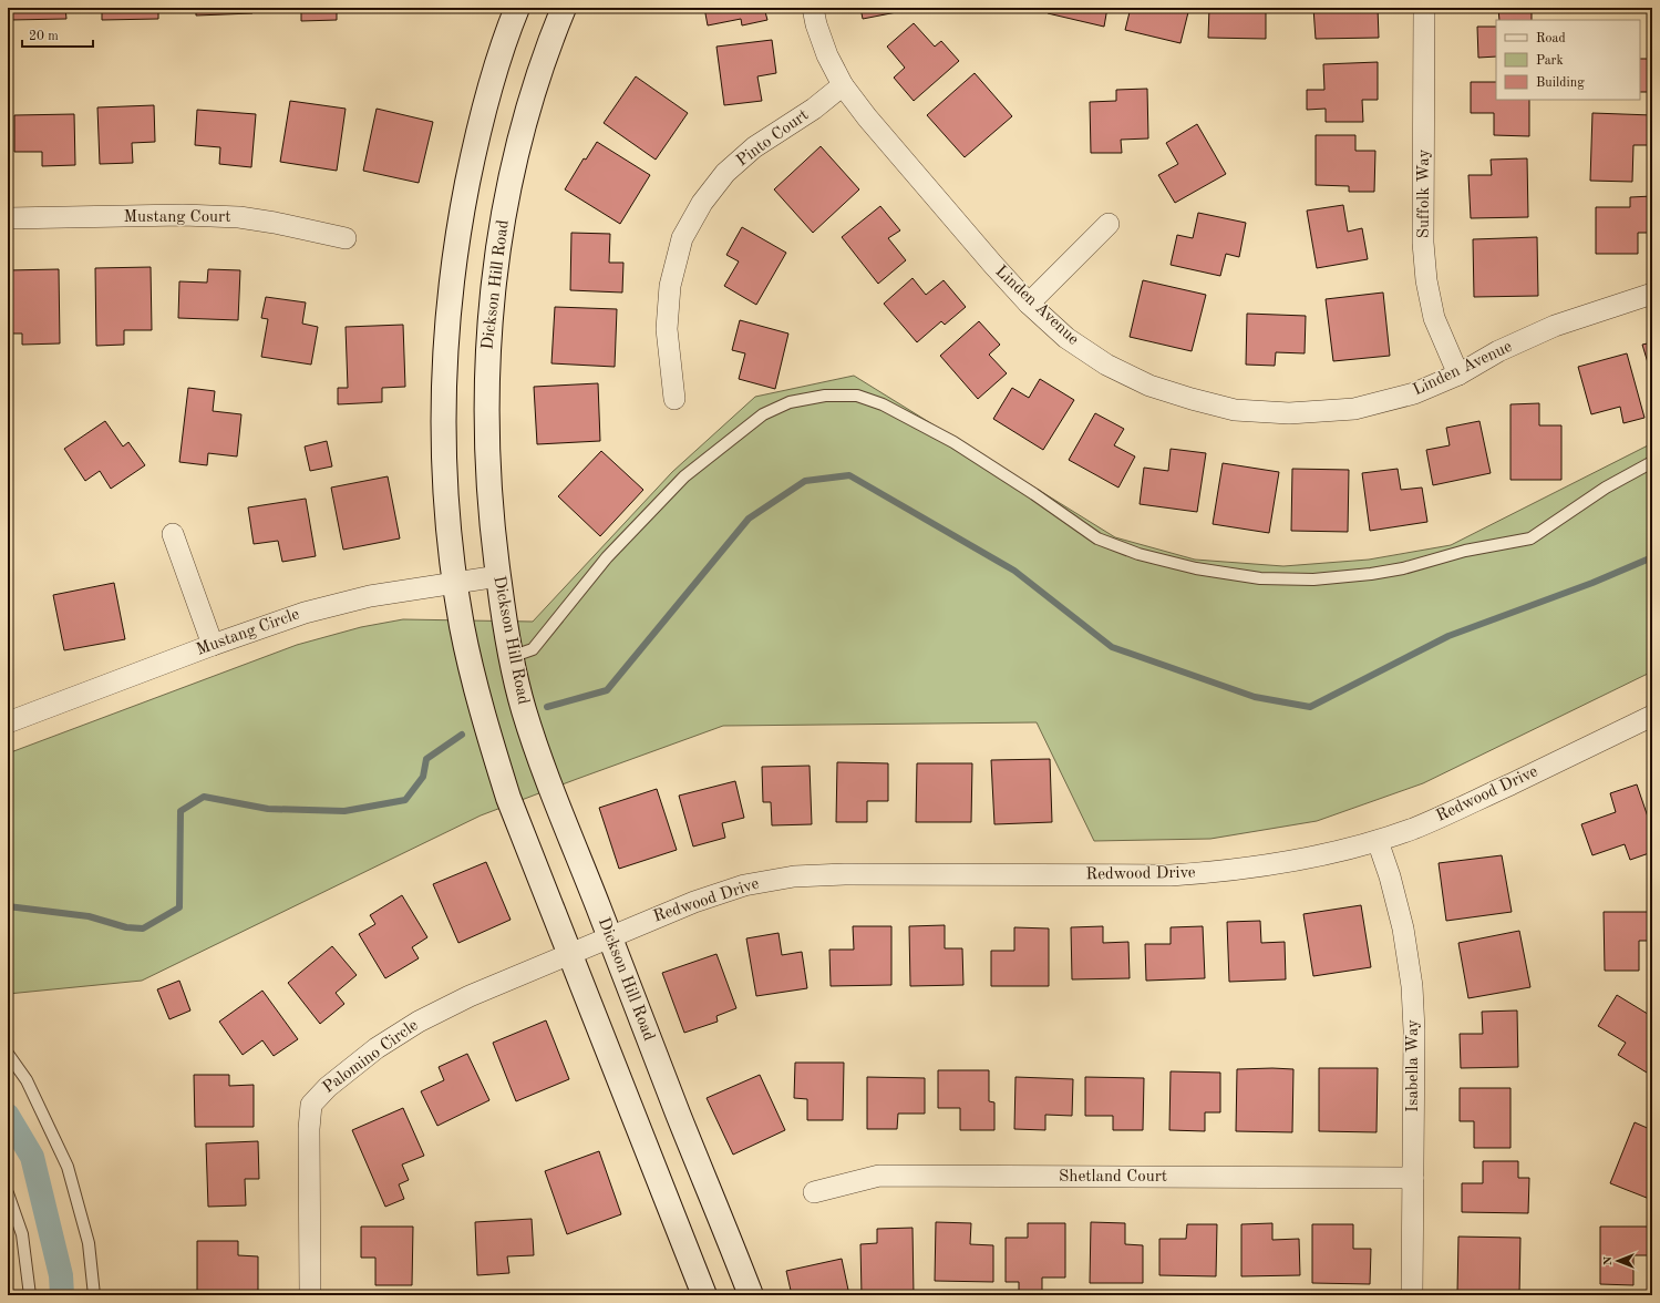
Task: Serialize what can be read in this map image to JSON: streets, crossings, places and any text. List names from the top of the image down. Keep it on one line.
{"streets":{"street":["Pinto Court","Suffolk Way","Mustang Court","Dickson Hill Road","Linden Avenue","Mustang Circle","Redwood Drive","Palomino Circle","Isabella Way","Shetland Court"]},"crossings":[["Pinto Court","Linden Avenue"],["Suffolk Way","Linden Avenue"],["Dickson Hill Road","Mustang Circle"],["Dickson Hill Road","Redwood Drive"],["Dickson Hill Road","Palomino Circle"],["Redwood Drive","Palomino Circle"],["Redwood Drive","Isabella Way"],["Isabella Way","Shetland Court"]],"legend":["Road","Park","Building"],"scale_bar":"20 m","north":"left"}
